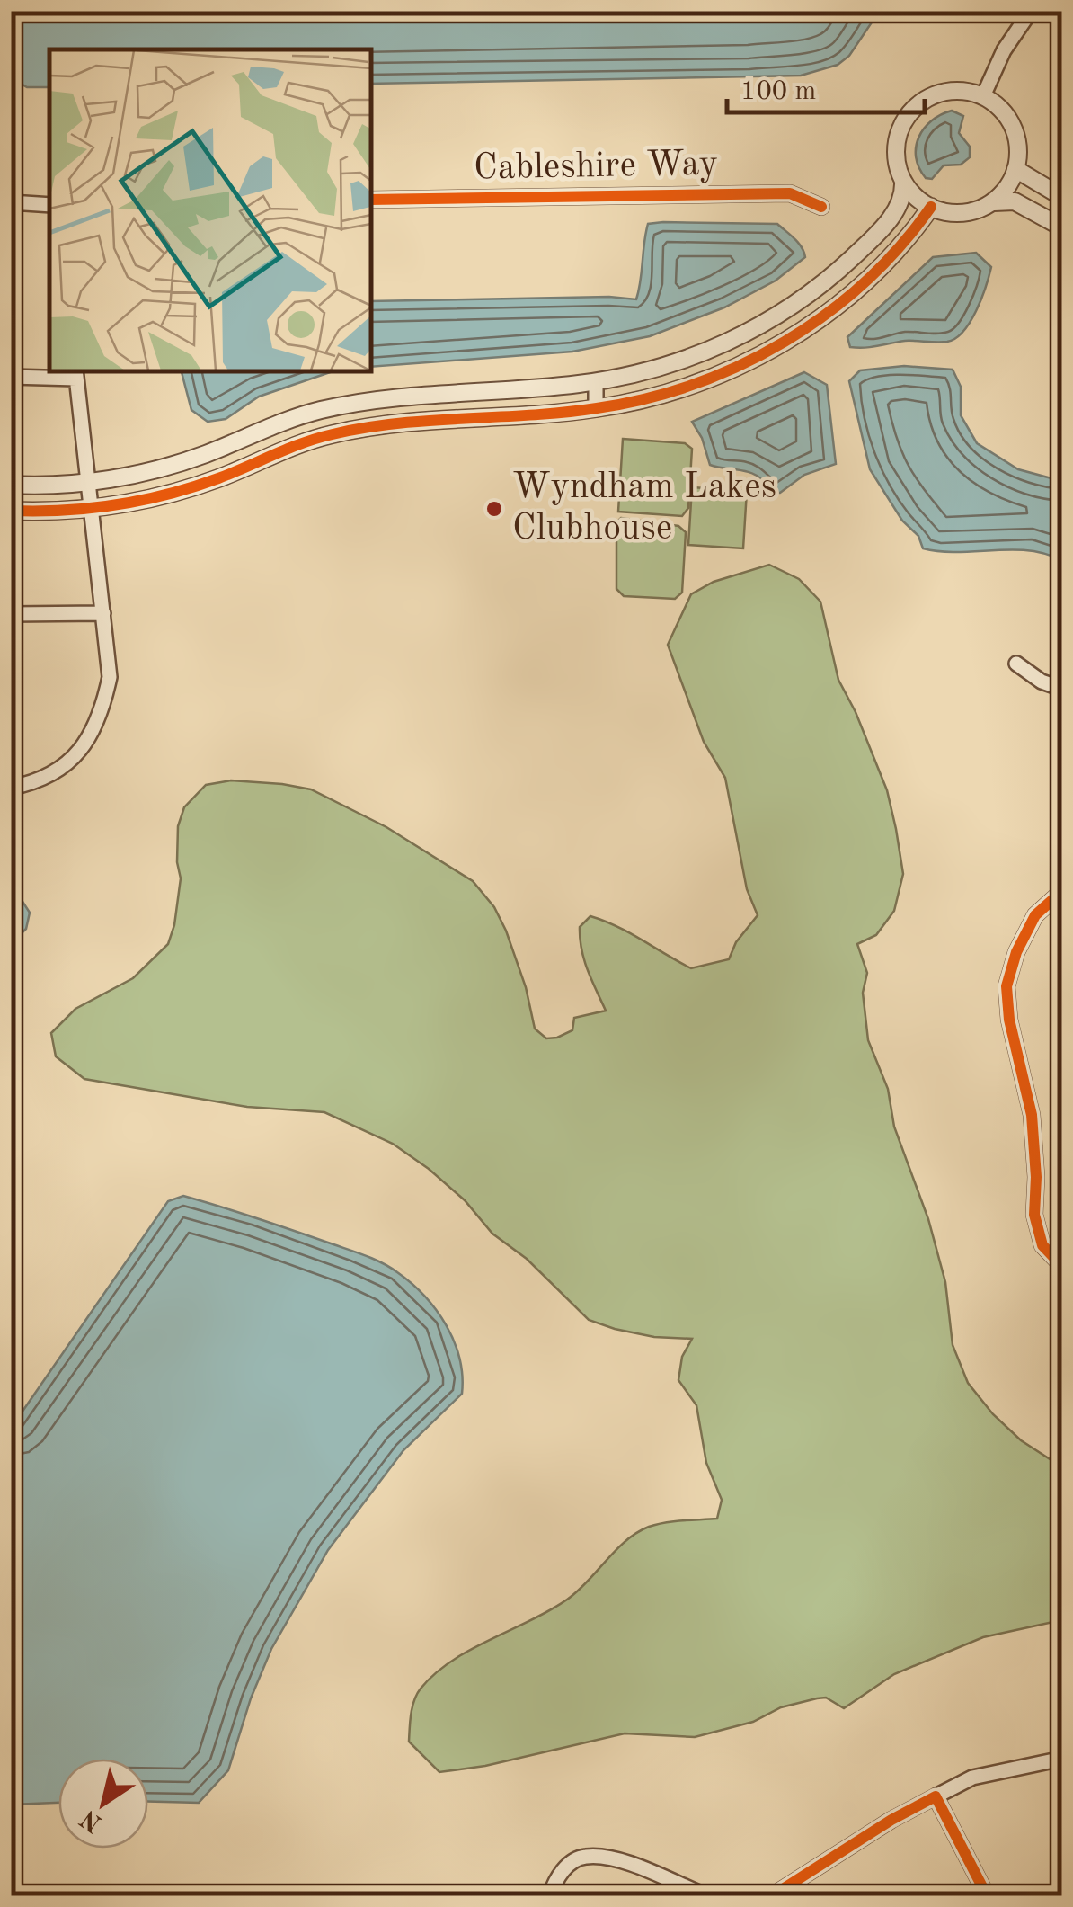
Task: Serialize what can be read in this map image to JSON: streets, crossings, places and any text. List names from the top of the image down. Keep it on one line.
{"streets":{"street":["Cableshire Way"]},"places":["Wyndham Lakes Clubhouse"],"scale_bar":"100 m","north":"bottom left"}
